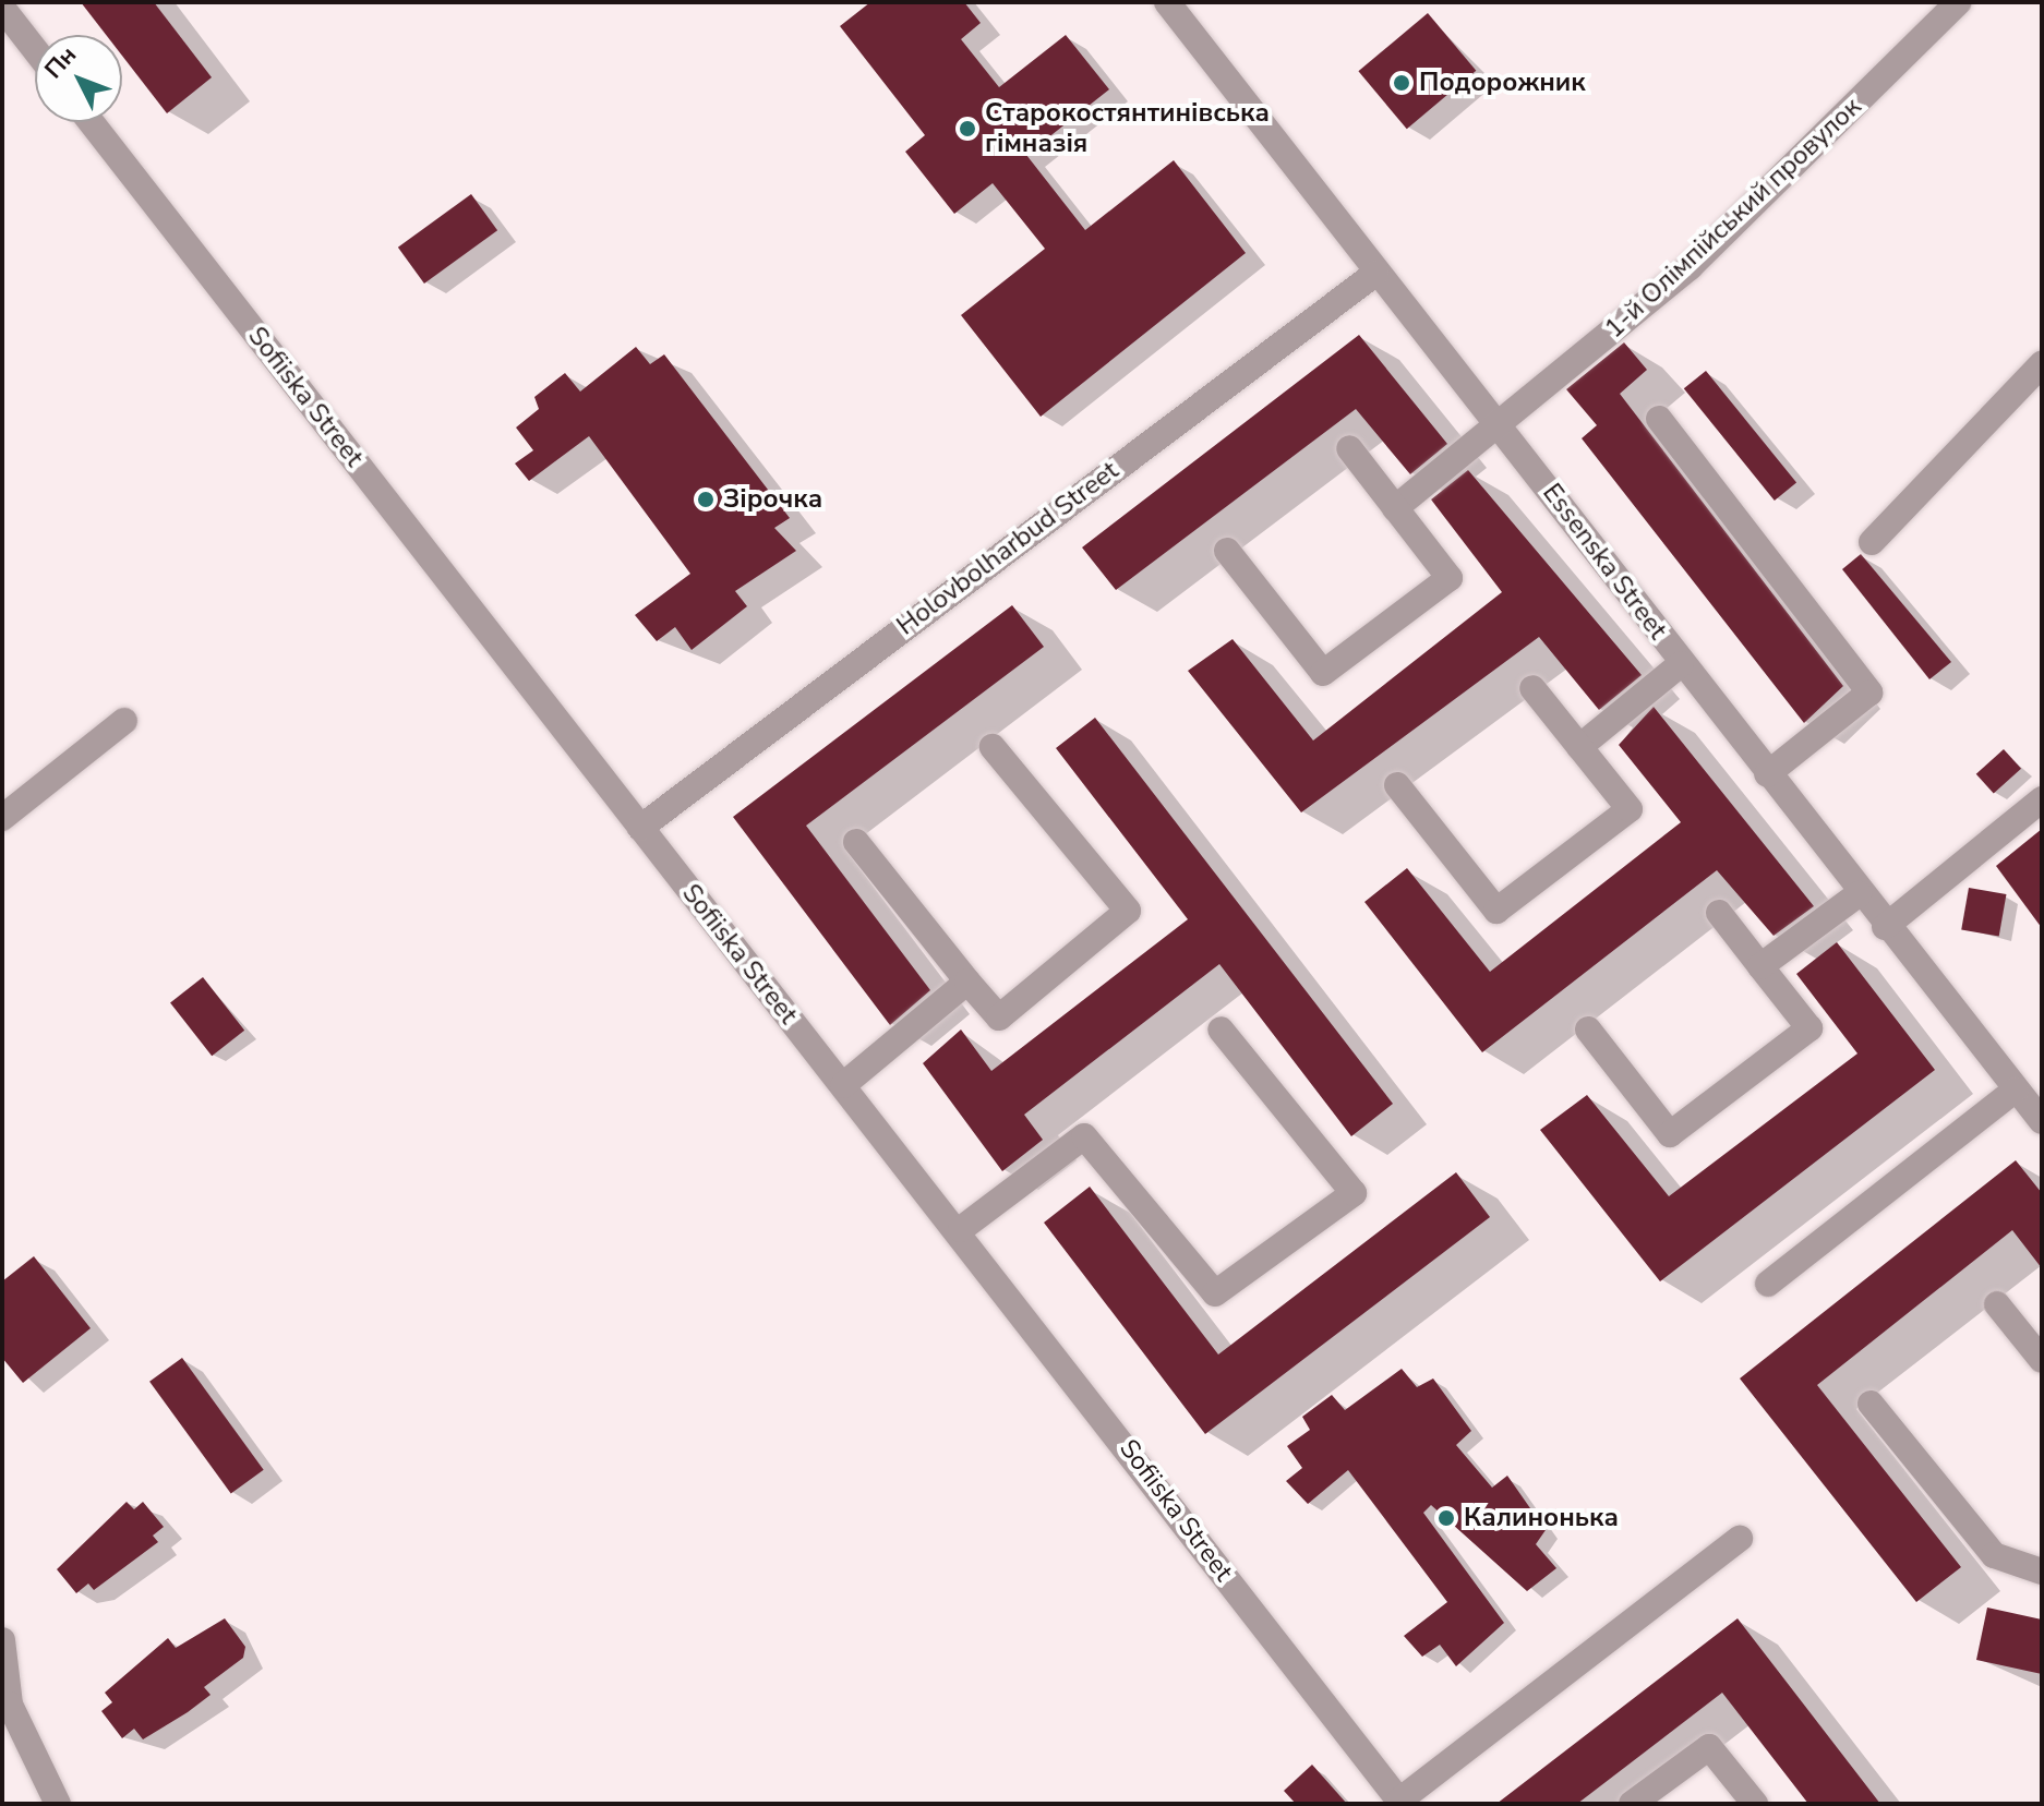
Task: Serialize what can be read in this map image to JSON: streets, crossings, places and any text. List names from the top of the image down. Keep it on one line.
{"streets":{"street":["1-й Олімпійський провулок","Sofiiska Street","Holovbolharbud Street","Essenska Street"]},"crossings":[["1-й Олімпійський провулок","Essenska Street"],["Sofiiska Street","Holovbolharbud Street"],["Holovbolharbud Street","Essenska Street"]],"places":["Подорожник","Старокостянтинівська гімназія","Зірочка","Калинонька"],"north":"top left"}
